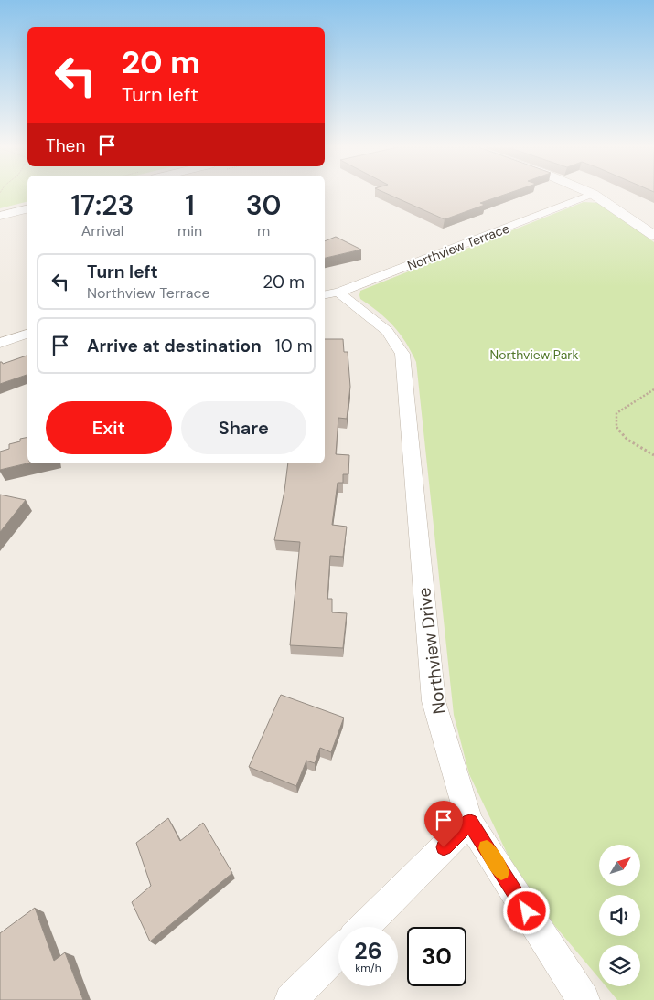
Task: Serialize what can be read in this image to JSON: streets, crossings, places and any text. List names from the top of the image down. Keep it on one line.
{"streets":{"street":["Northview Terrace","Northview Drive"]},"crossings":[["Northview Terrace","Northview Drive"]],"parks":["Northview Park"],"north":"top right","page":{"turn":["20 m","Turn left"],"then":"Then","eta":["17:23","Arrival","1","min","30","m"],"list":[{"name":"Turn left","note":"Northview Terrace","value":"20 m"},{"name":"Arrive at destination","value":"10 m"}],"buttons":["Exit","Share"],"speed":"26 km/h","limit":"30"}}
